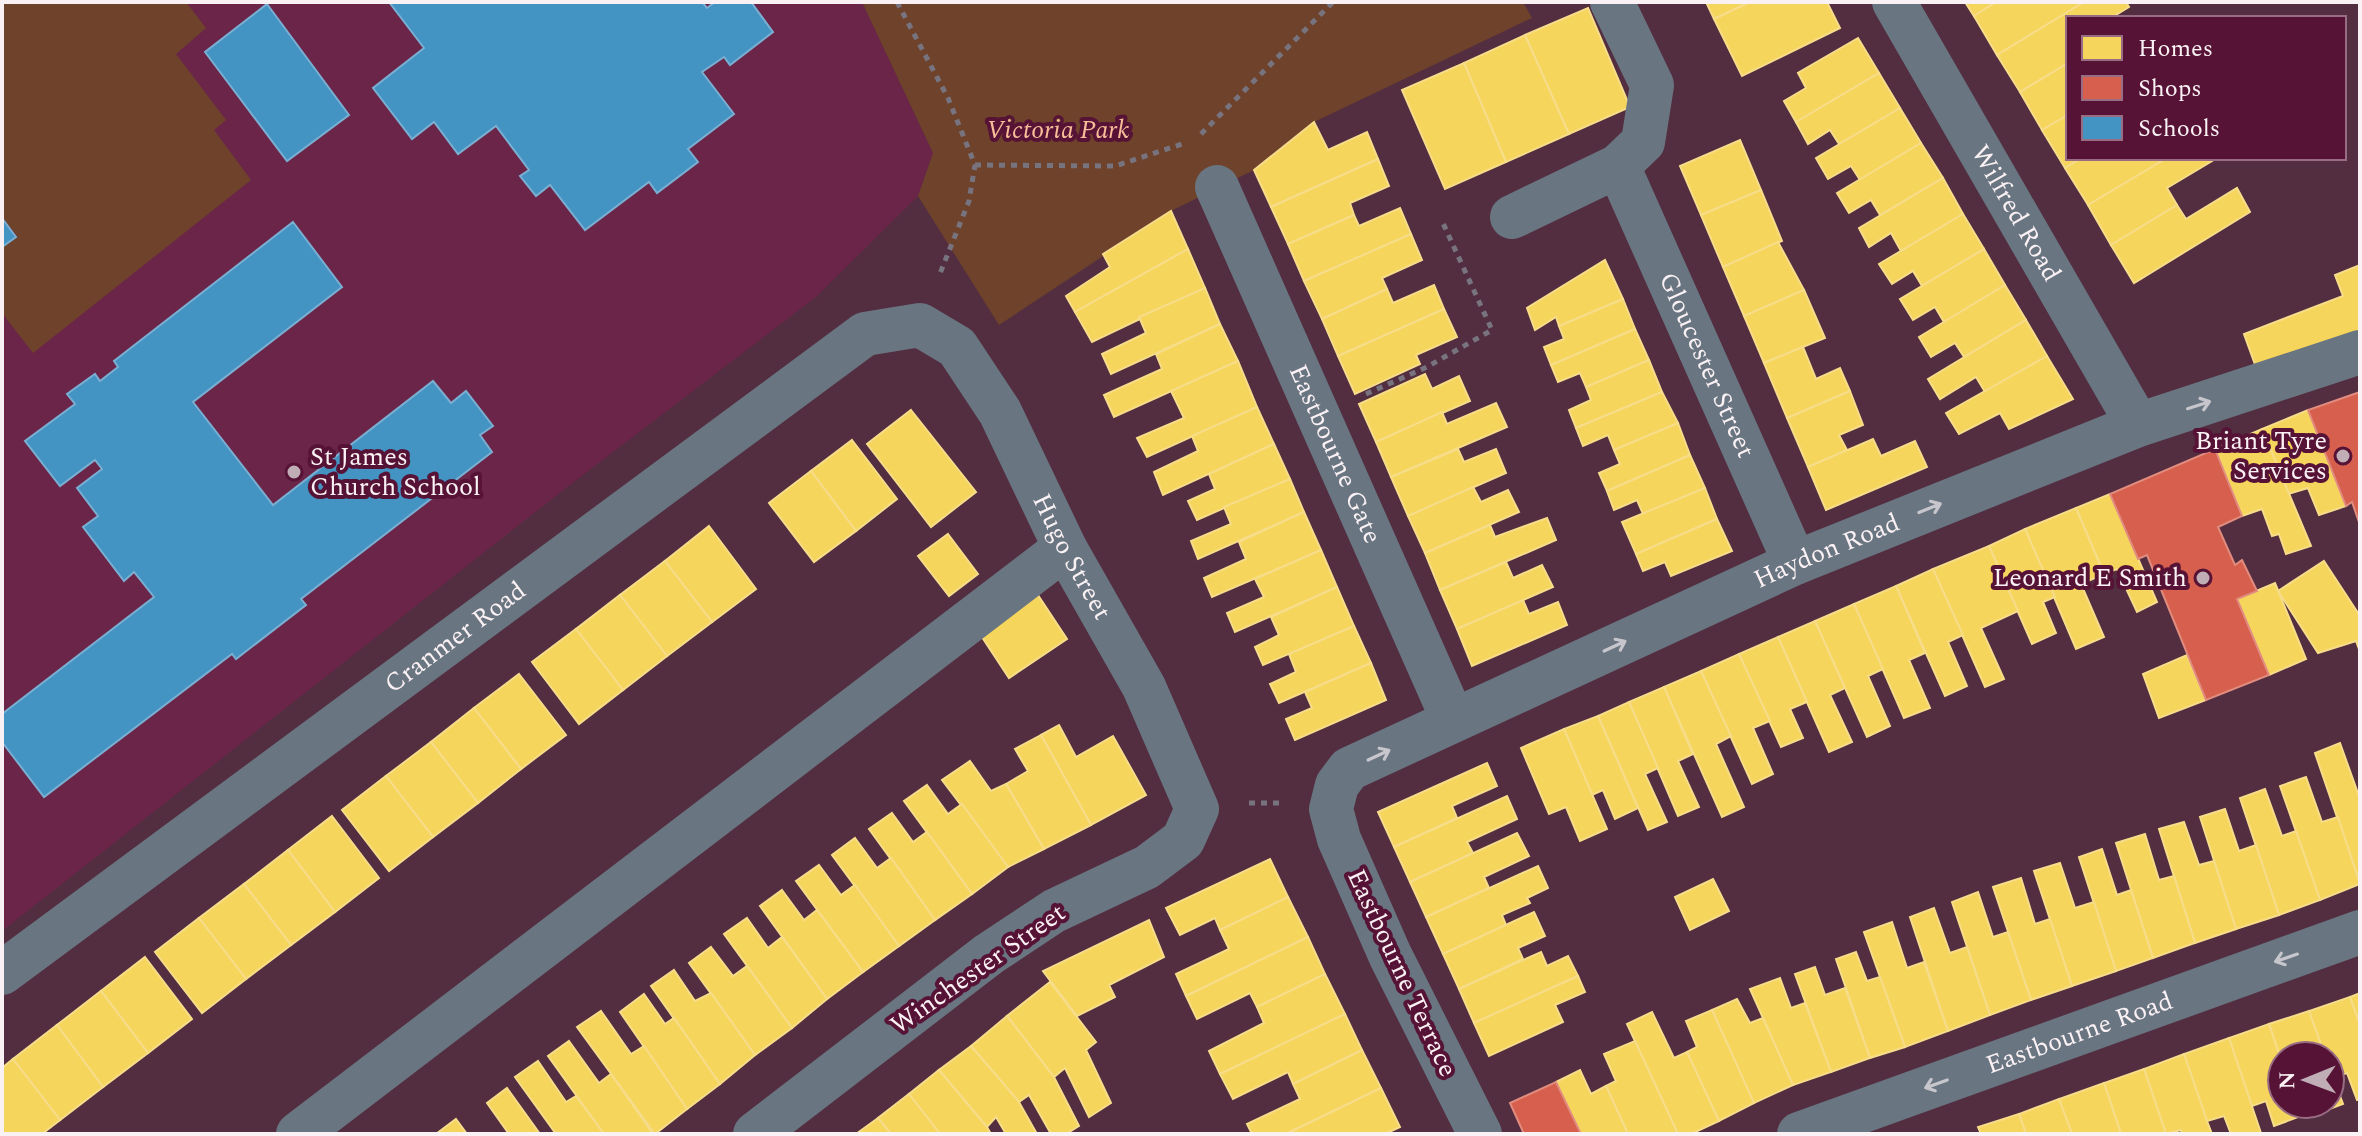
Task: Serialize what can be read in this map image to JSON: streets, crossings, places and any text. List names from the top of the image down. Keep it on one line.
{"streets":{"street":["Wilfred Road","Gloucester Street","Eastbourne Gate","Haydon Road","Hugo Street","Cranmer Road","Winchester Street","Eastbourne Terrace","Eastbourne Road"]},"crossings":[["Wilfred Road","Haydon Road"],["Gloucester Street","Haydon Road"],["Eastbourne Gate","Haydon Road"],["Haydon Road","Eastbourne Terrace"],["Hugo Street","Cranmer Road"],["Hugo Street","Winchester Street"]],"one_way":["Haydon Road","Eastbourne Road"],"parks":["Victoria Park"],"places":["Briant Tyre Services","St James Church School","Leonard E Smith"],"legend":["Homes","Shops","Schools"],"north":"left"}
